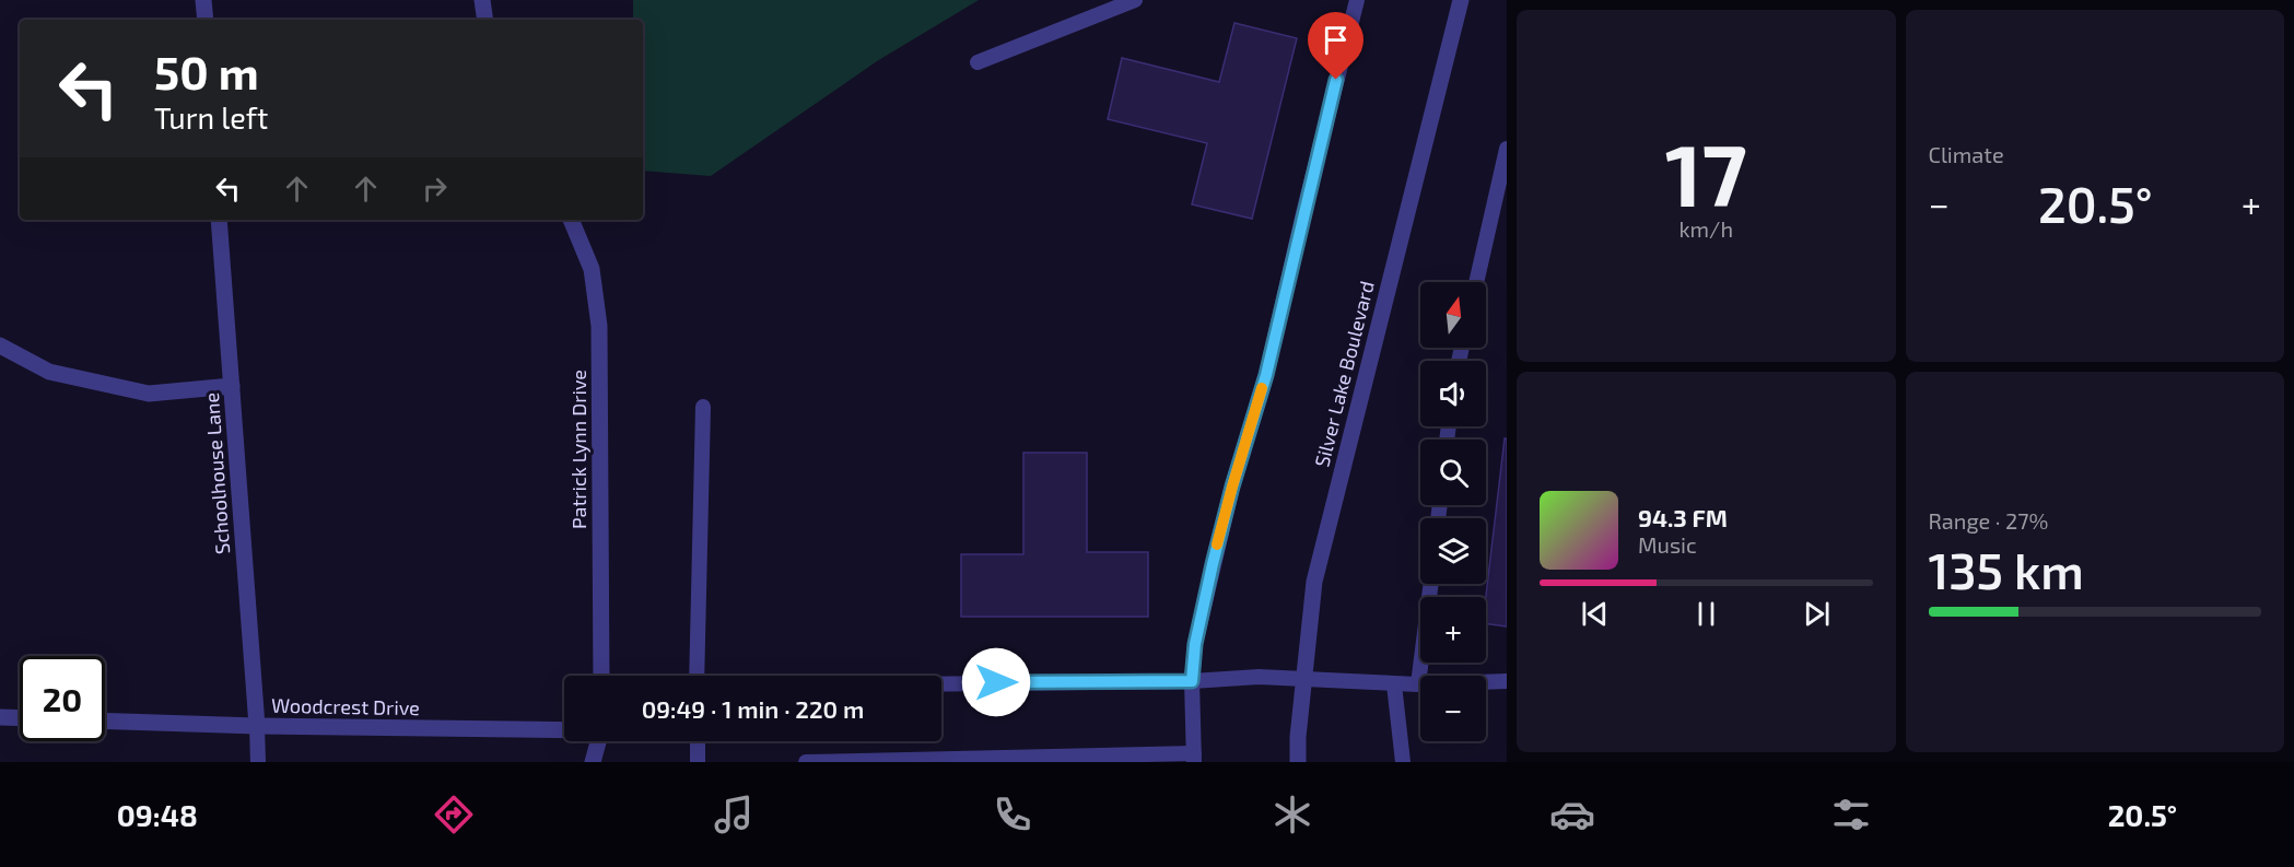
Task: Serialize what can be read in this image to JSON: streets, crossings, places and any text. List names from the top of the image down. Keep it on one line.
{"streets":{"street":["Silver Lake Boulevard","Patrick Lynn Drive","Schoolhouse Lane","Woodcrest Drive"]},"crossings":[["Schoolhouse Lane","Woodcrest Drive"]],"north":"top","page":{"tile":[["17","km/h"],"Climate",["Range · 27%","135 km"]],"turn":["50 m","Turn left"],"heat":["−","20.5°","+"],"map_buttons":["+","−"],"song":["94.3 FM","Music"],"limit":"20","trip":"09:49 · 1 min · 220 m","tabs":["09:48","20.5°"]}}
